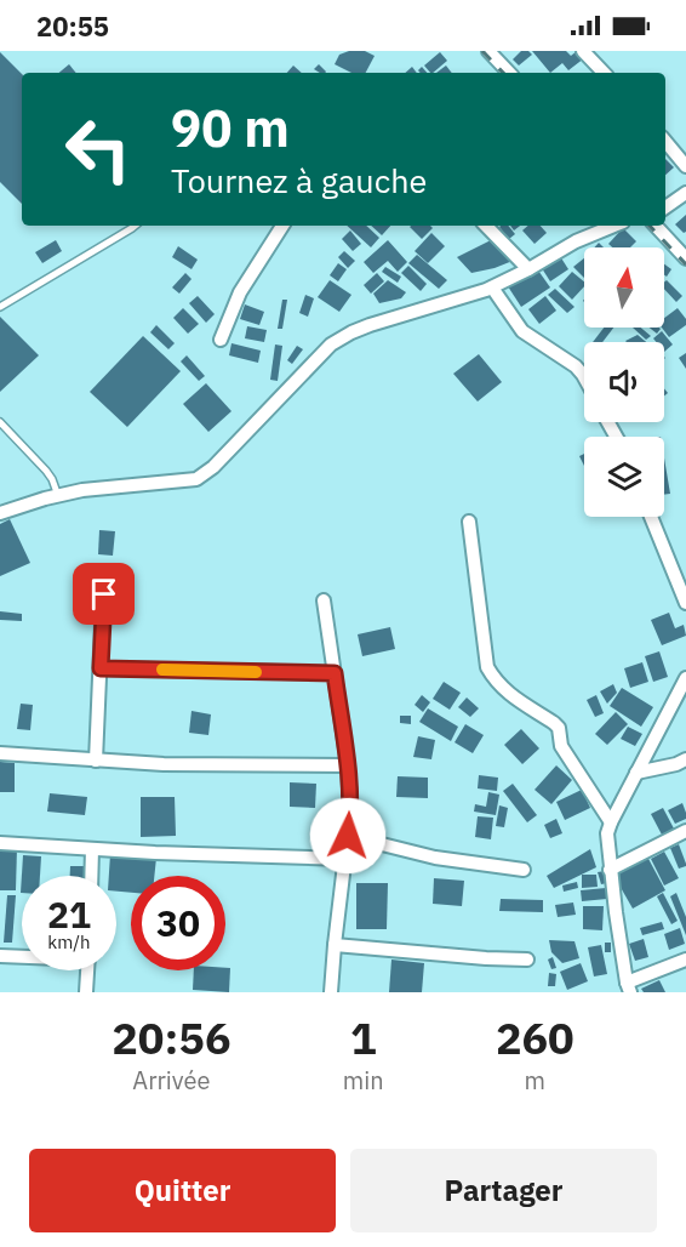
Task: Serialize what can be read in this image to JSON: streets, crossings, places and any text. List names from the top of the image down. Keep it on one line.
{"north":"top","page":{"status":"20:55","turn":["90 m","Tournez à gauche"],"speed":"21 km/h","limit":"30","eta":["20:56","Arrivée","1","min","260","m"],"buttons":["Quitter","Partager"]}}
